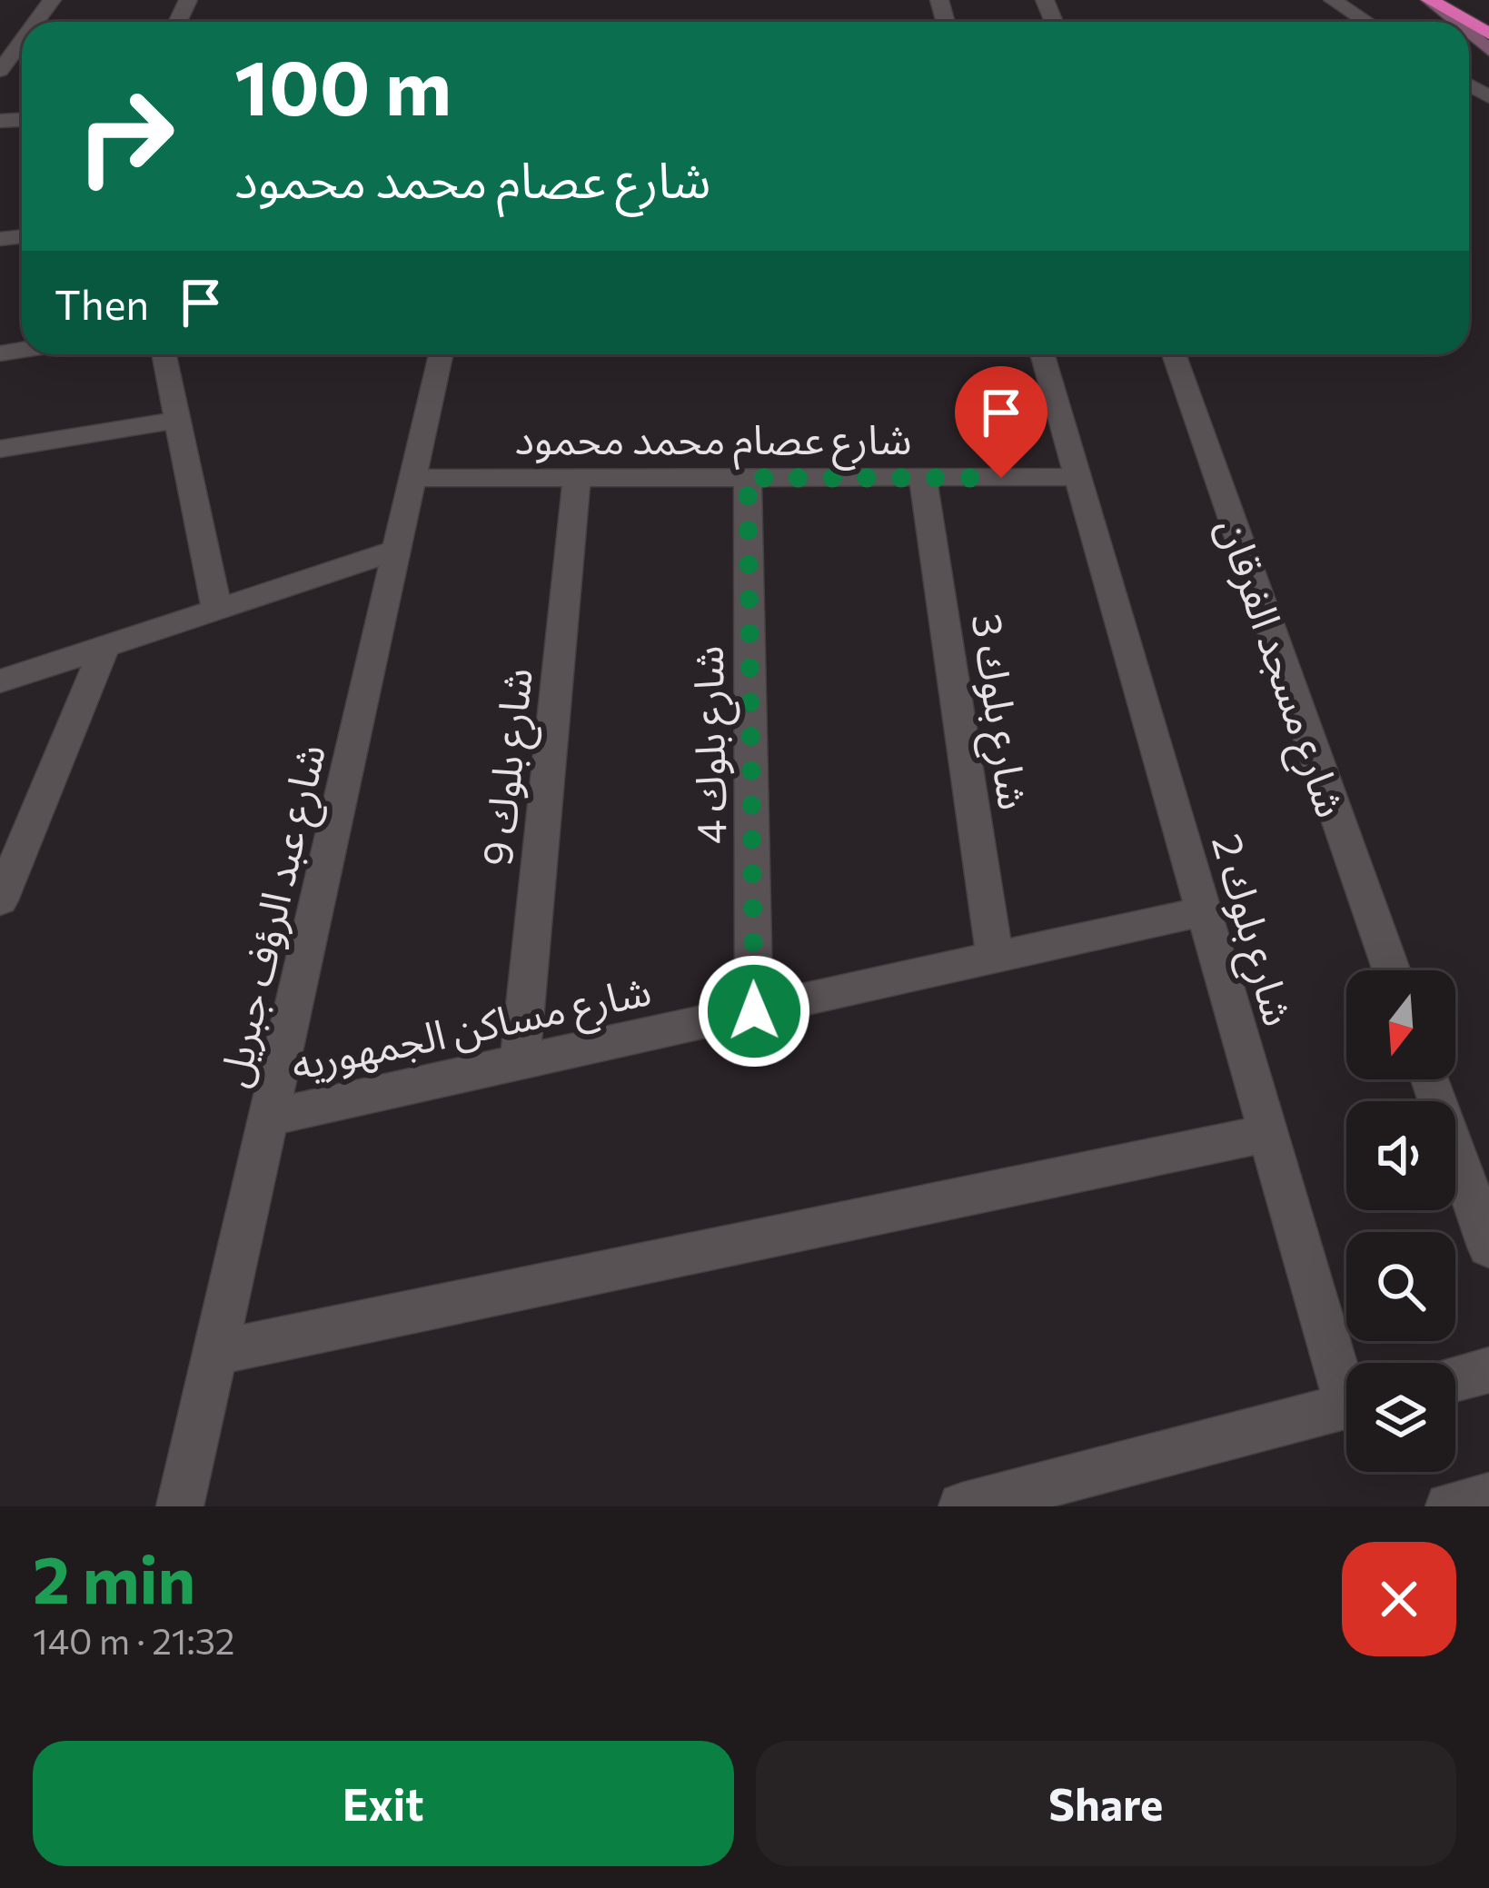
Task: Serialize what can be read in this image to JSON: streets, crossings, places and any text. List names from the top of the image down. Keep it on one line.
{"streets":{"street":["شارع عصام محمد محمود","شارع مسجد الفرقان","شارع بلوك 3","شارع بلوك 4","شارع بلوك 9","شارع عبد الرؤف جبريل","شارع بلوك 2","شارع مساكن الجمهوريه"]},"crossings":[["شارع عصام محمد محمود","شارع بلوك 3"],["شارع عصام محمد محمود","شارع بلوك 4"],["شارع عصام محمد محمود","شارع بلوك 9"],["شارع عصام محمد محمود","شارع عبد الرؤف جبريل"],["شارع عصام محمد محمود","شارع بلوك 2"],["شارع بلوك 3","شارع مساكن الجمهوريه"],["شارع بلوك 4","شارع مساكن الجمهوريه"],["شارع بلوك 9","شارع مساكن الجمهوريه"],["شارع عبد الرؤف جبريل","شارع مساكن الجمهوريه"],["شارع بلوك 2","شارع مساكن الجمهوريه"]],"north":"bottom","page":{"turn":["100 m","شارع عصام محمد محمود"],"then":"Then","heading":["2 min","140 m · 21:32"],"buttons":["Exit","Share"]}}
